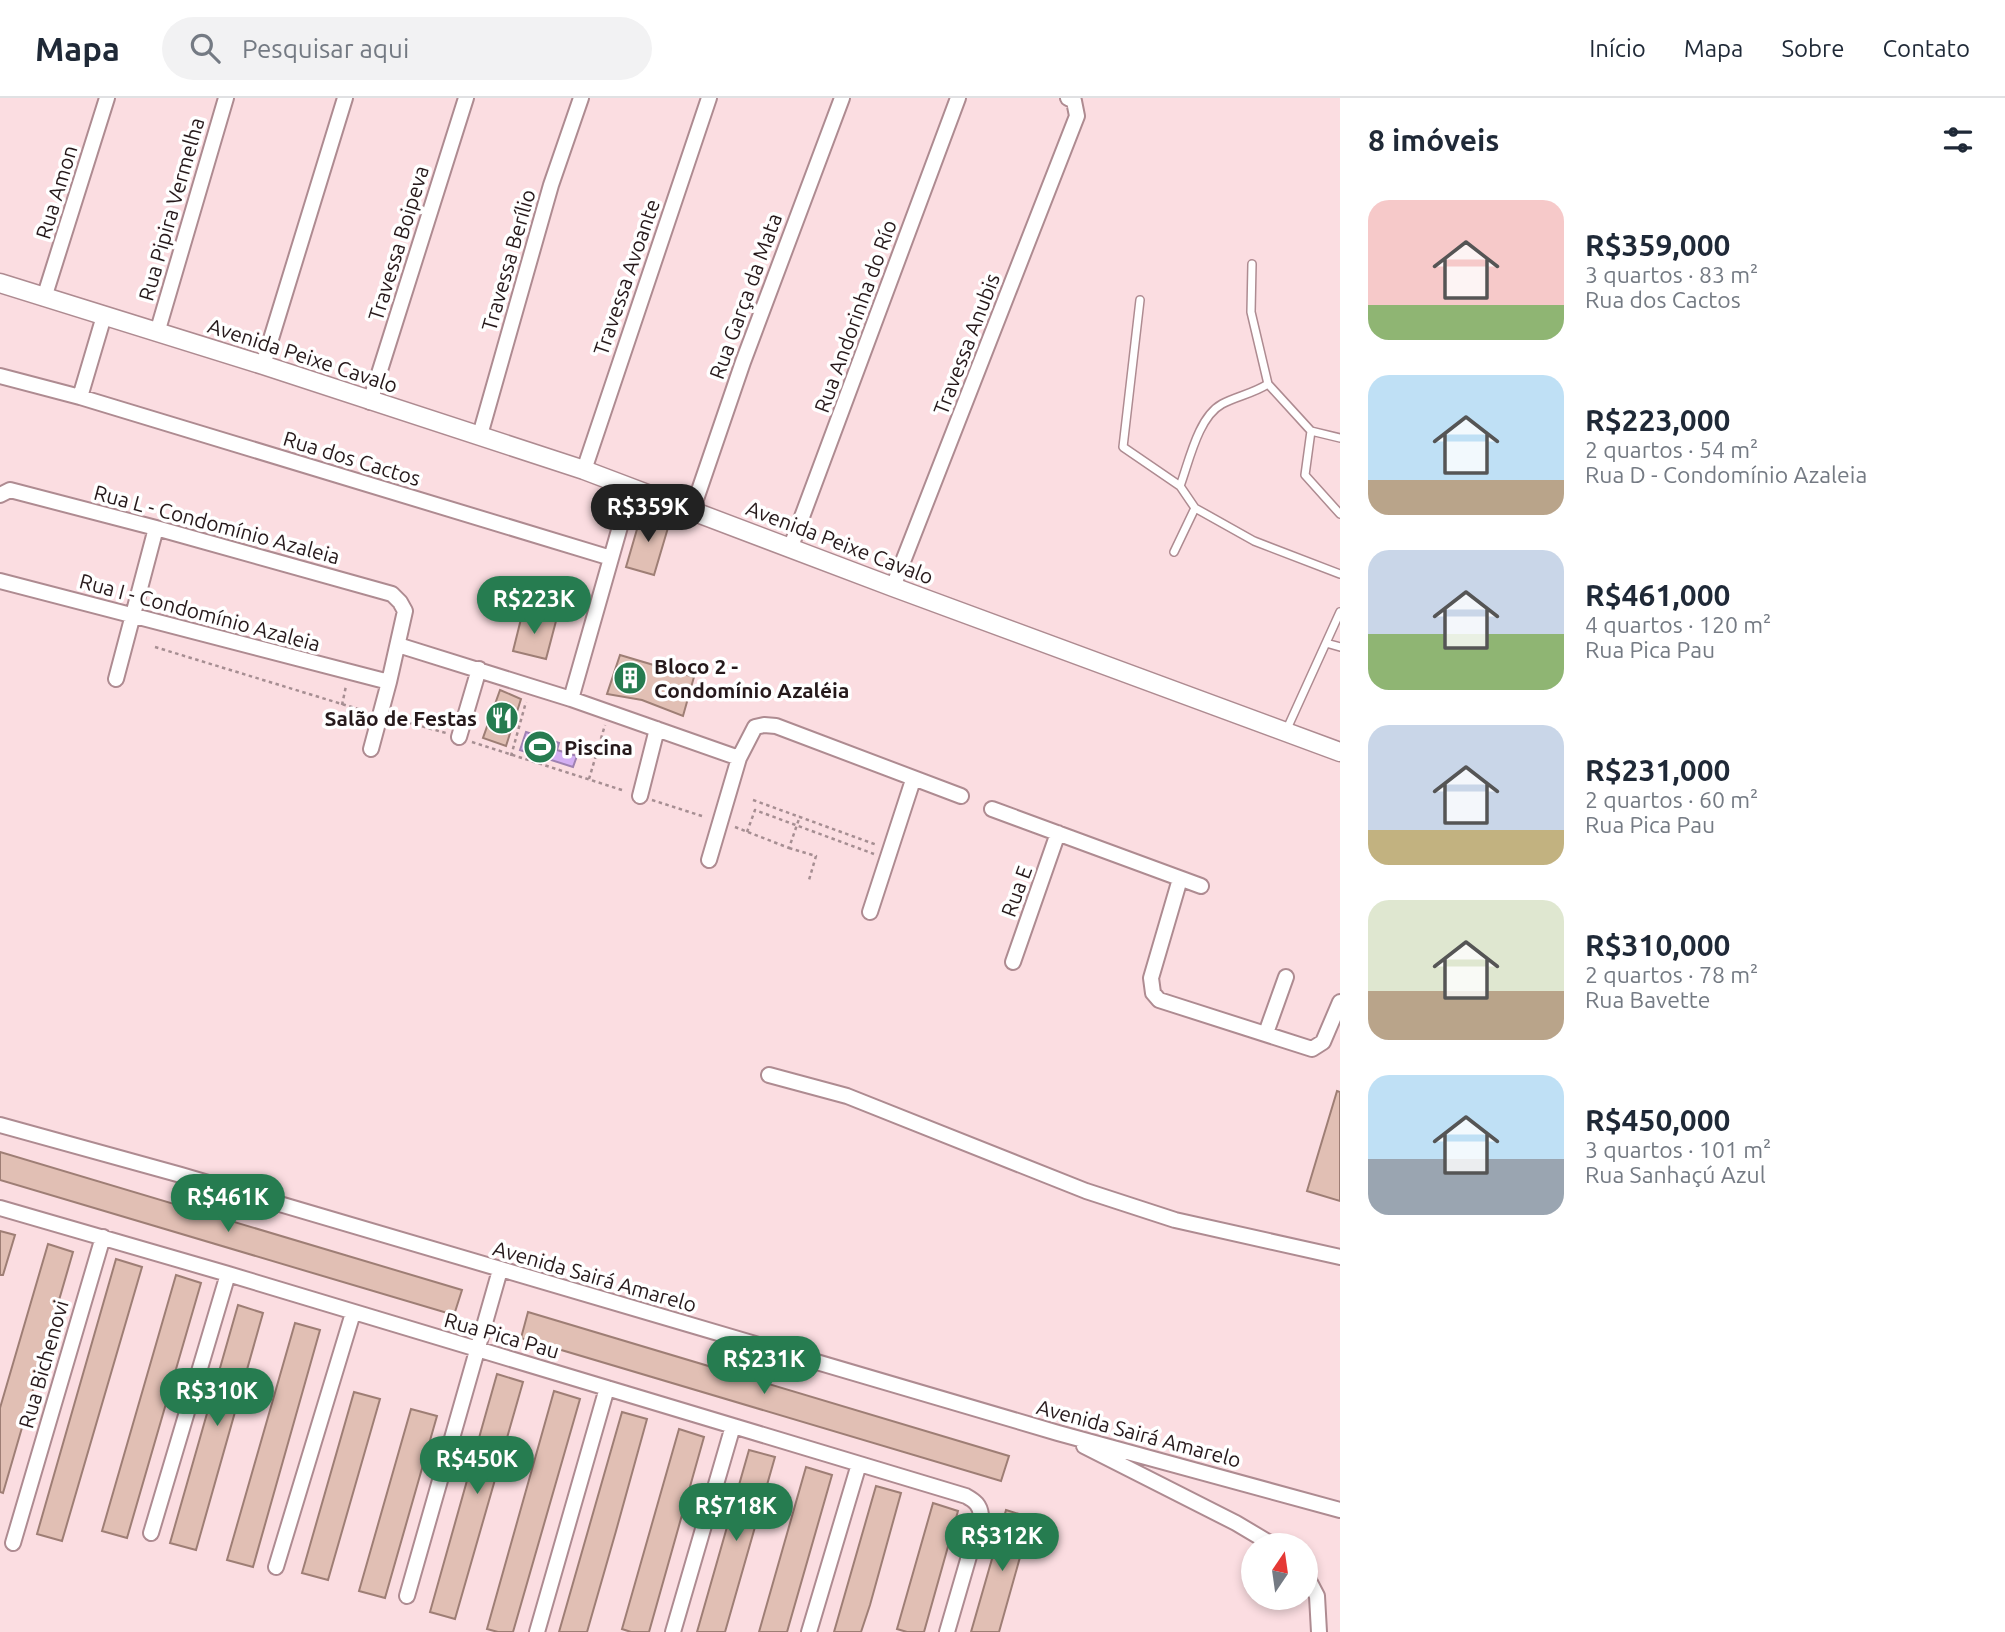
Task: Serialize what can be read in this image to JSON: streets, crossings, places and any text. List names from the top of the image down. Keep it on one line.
{"streets":{"street":["Rua Amon","Rua Pipira Vermelha","Travessa Boipeva","Travessa Berílio","Travessa Avoante","Rua Garça da Mata","Rua Andorinha do Río","Travessa Anubis","Avenida Peixe Cavalo","Rua dos Cactos","Rua L - Condomínio Azaleia","Rua I - Condomínio Azaleia","Rua E","Avenida Sairá Amarelo","Rua Pica Pau","Rua Bichenovi"]},"crossings":[["Rua Amon","Avenida Peixe Cavalo"],["Rua Pipira Vermelha","Avenida Peixe Cavalo"],["Travessa Boipeva","Avenida Peixe Cavalo"],["Travessa Berílio","Avenida Peixe Cavalo"],["Travessa Avoante","Avenida Peixe Cavalo"],["Rua Garça da Mata","Avenida Peixe Cavalo"],["Rua Andorinha do Río","Avenida Peixe Cavalo"],["Travessa Anubis","Avenida Peixe Cavalo"],["Rua Pica Pau","Rua Bichenovi"]],"places":{"building":["Bloco 2 - Condomínio Azaléia"],"restaurant":["Salão de Festas"],"sports":["Piscina"]},"north":"top","page":{"header":"Mapa","search":"Pesquisar aqui","nav":["Início","Mapa","Sobre","Contato"],"heading":"8 imóveis","list":[{"name":"R$359,000","note":"3 quartos · 83 m² · Rua dos Cactos"},{"name":"R$223,000","note":"2 quartos · 54 m² · Rua D - Condomínio Azaleia"},{"name":"R$461,000","note":"4 quartos · 120 m² · Rua Pica Pau"},{"name":"R$231,000","note":"2 quartos · 60 m² · Rua Pica Pau"},{"name":"R$310,000","note":"2 quartos · 78 m² · Rua Bavette"},{"name":"R$450,000","note":"3 quartos · 101 m² · Rua Sanhaçú Azul"}],"price":["R$359K","R$223K","R$461K","R$231K","R$310K","R$450K","R$718K","R$312K"]}}
